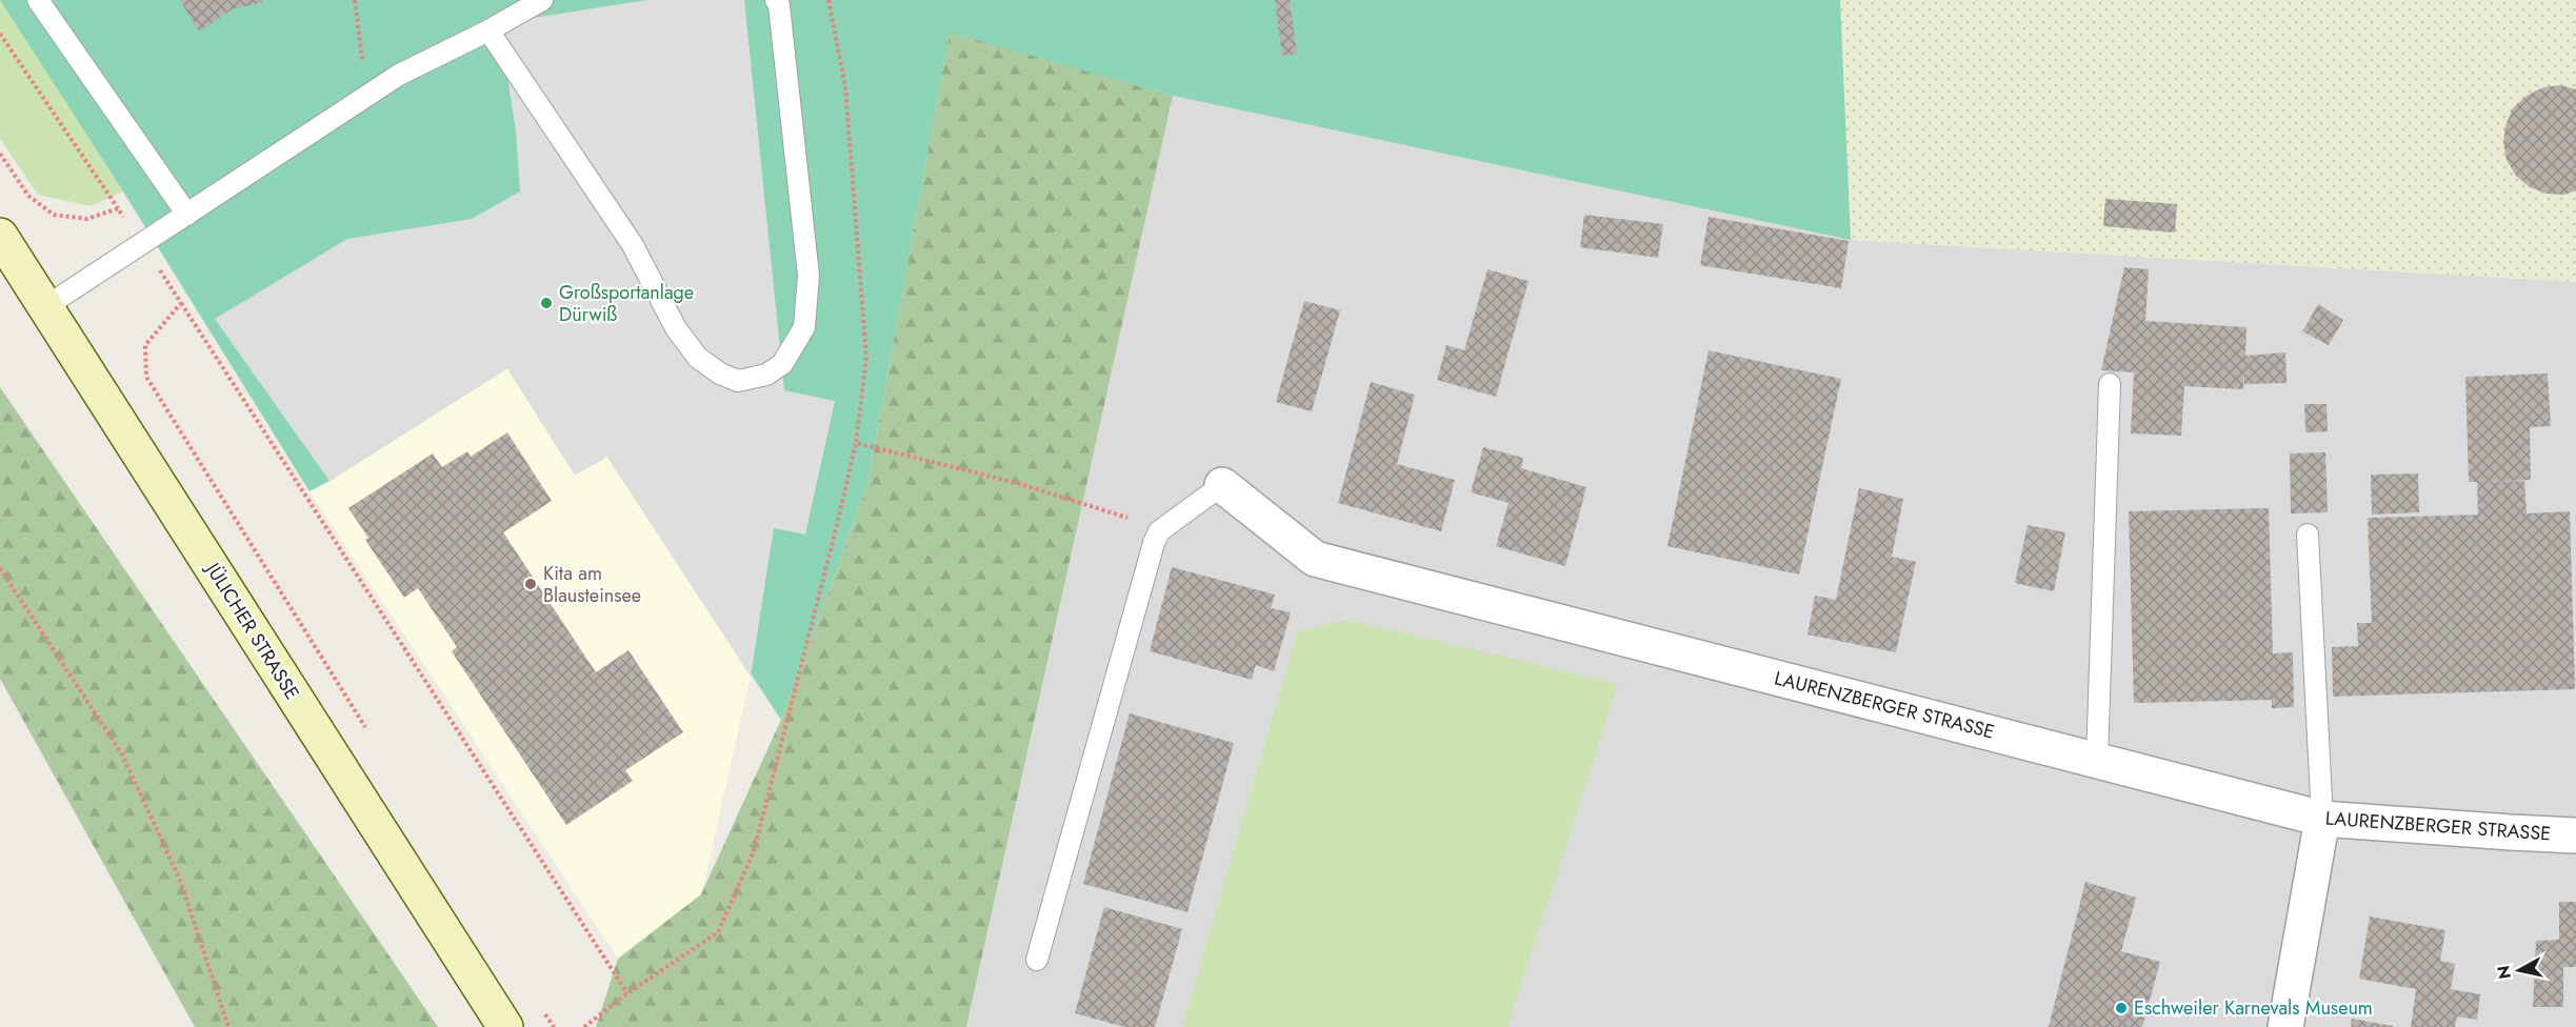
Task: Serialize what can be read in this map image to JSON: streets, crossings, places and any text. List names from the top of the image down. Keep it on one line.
{"streets":{"main road":["JÜLICHER STRASSE"],"street":["LAURENZBERGER STRASSE"]},"places":["Großsportanlage Dürwiß","Kita am Blausteinsee","Eschweiler Karnevals Museum"],"north":"left"}
